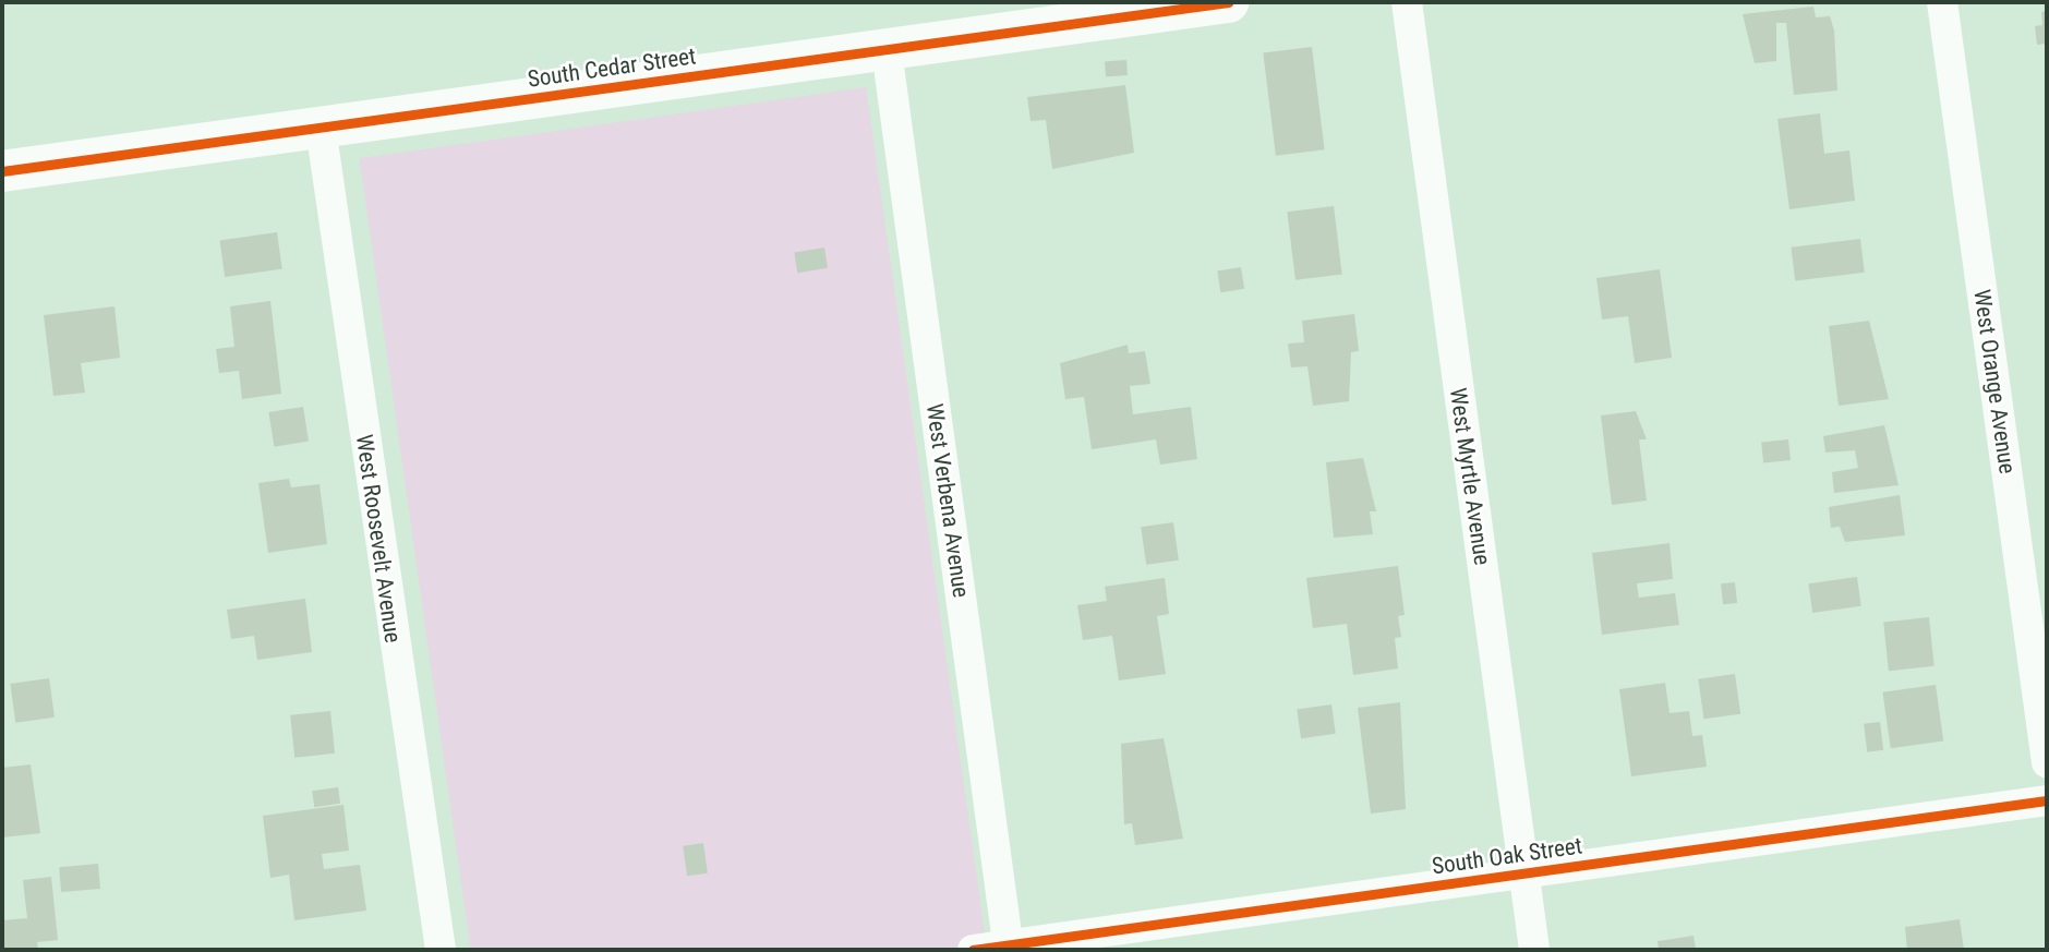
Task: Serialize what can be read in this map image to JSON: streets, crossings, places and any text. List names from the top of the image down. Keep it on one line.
{"streets":{"street":["South Cedar Street","West Orange Avenue","West Myrtle Avenue","West Verbena Avenue","West Roosevelt Avenue","South Oak Street"]},"crossings":[["South Cedar Street","West Verbena Avenue"],["South Cedar Street","West Roosevelt Avenue"],["West Myrtle Avenue","South Oak Street"],["West Verbena Avenue","South Oak Street"]]}
